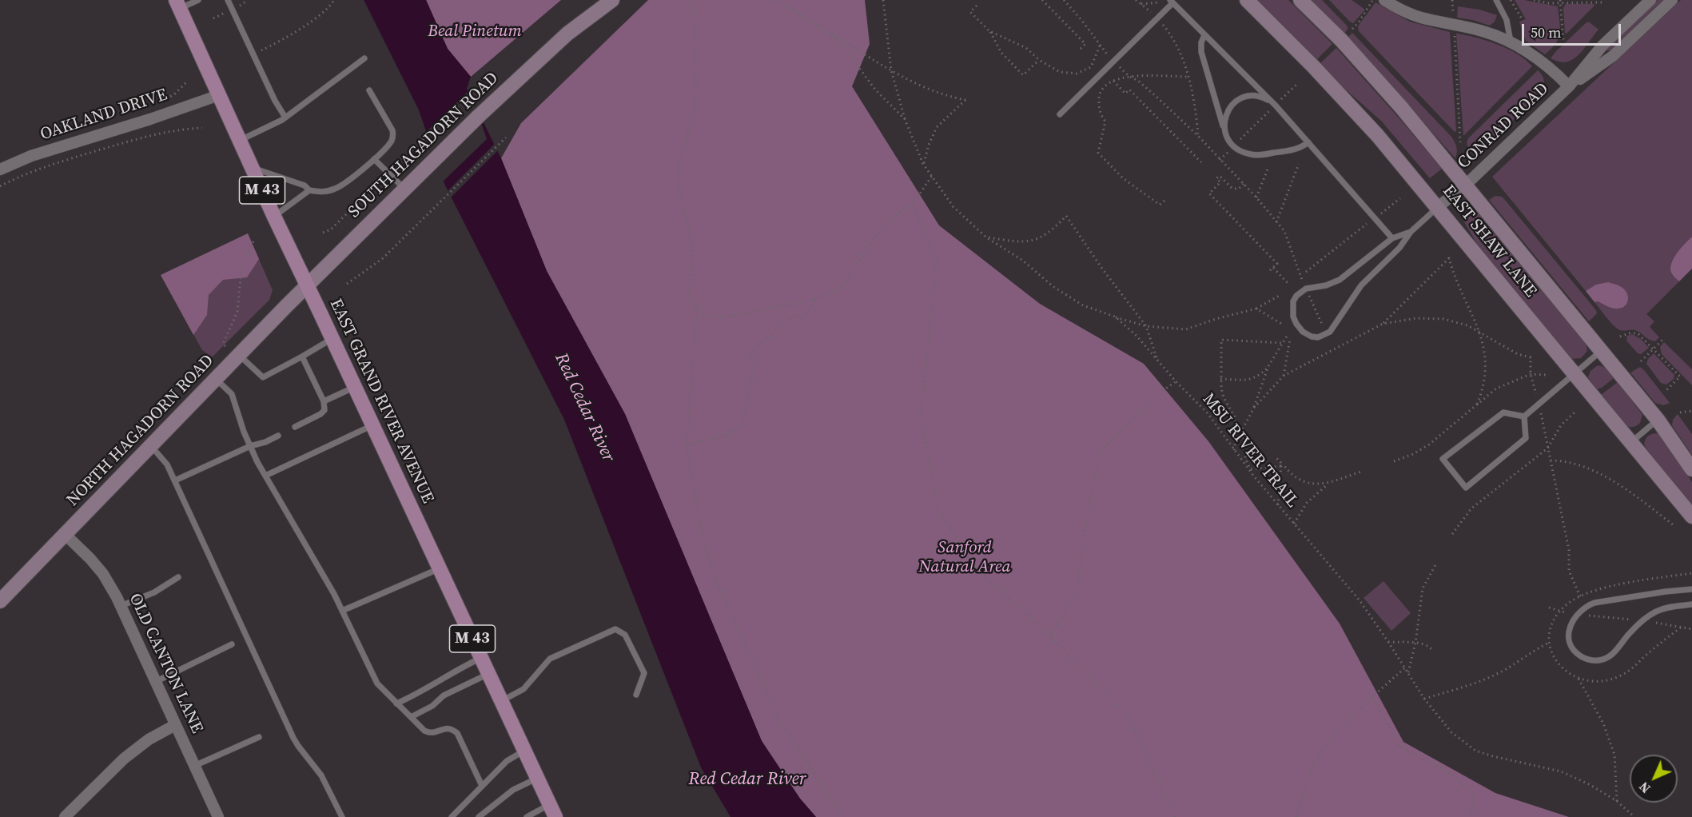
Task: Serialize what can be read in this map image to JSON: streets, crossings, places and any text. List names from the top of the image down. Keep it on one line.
{"streets":{"main road":["M 43","EAST GRAND RIVER AVENUE"],"street":["OAKLAND DRIVE","CONRAD ROAD","SOUTH HAGADORN ROAD","EAST SHAW LANE","NORTH HAGADORN ROAD","OLD CANTON LANE"],"path":["MSU RIVER TRAIL"]},"crossings":[["OAKLAND DRIVE","EAST GRAND RIVER AVENUE"],["CONRAD ROAD","EAST SHAW LANE"],["SOUTH HAGADORN ROAD","EAST GRAND RIVER AVENUE"],["SOUTH HAGADORN ROAD","NORTH HAGADORN ROAD"],["EAST GRAND RIVER AVENUE","NORTH HAGADORN ROAD"],["NORTH HAGADORN ROAD","OLD CANTON LANE"]],"water":["Red Cedar River"],"parks":["Beal Pinetum","Sanford Natural Area"],"scale_bar":"50 m","north":"bottom left"}
